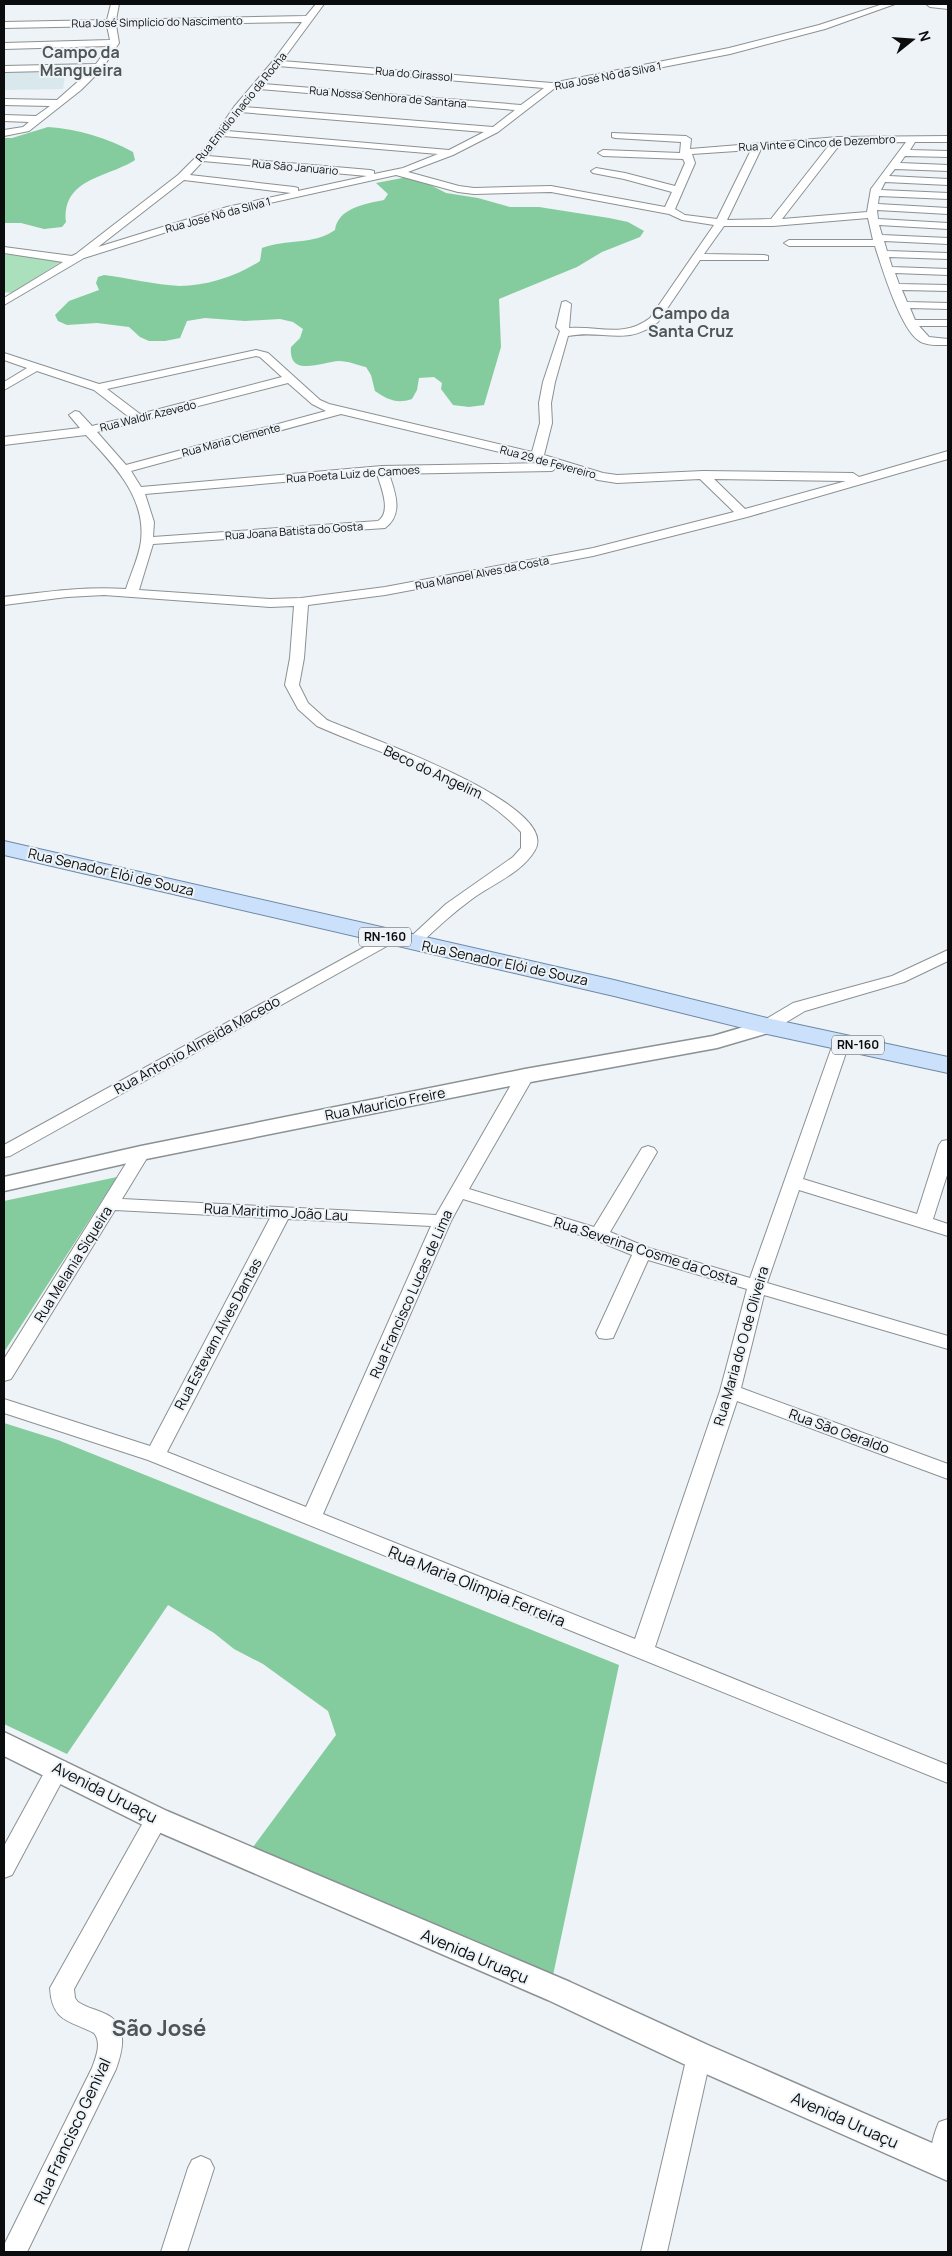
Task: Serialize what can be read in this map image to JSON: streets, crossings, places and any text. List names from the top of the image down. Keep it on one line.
{"streets":{"main road":["Rua Senador Elói de Souza","RN-160"],"street":["Rua José Simplício do Nascimento","Rua do Girassol","Rua José Nô da Silva 1","Rua Nossa Senhora de Santana","Rua Emidio Inacio da Rocha","Rua Vinte e Cinco de Dezembro","Rua São Januario","Rua Waldir Azevedo","Rua Maria Clemente","Rua 29 de Fevereiro","Rua Poeta Luiz de Camoes","Rua Joana Batista do Gosta","Rua Manoel Alves da Costa","Beco do Angelim","Rua Antonio Almeida Macedo","Rua Maurício Freire","Rua Maritimo João Lau","Rua Severina Cosme da Costa","Rua Melania Siqueira","Rua Francisco Lucas de Lima","Rua Estevam Alves Dantas","Rua Maria do O de Oliveira","Rua São Geraldo","Rua Maria Olimpia Ferreira","Avenida Uruaçu","Rua Francisco Genival"]},"crossings":[["Rua José Simplício do Nascimento","Rua Emidio Inacio da Rocha"],["Rua do Girassol","Rua José Nô da Silva 1"],["Rua do Girassol","Rua Emidio Inacio da Rocha"],["Rua José Nô da Silva 1","Rua Nossa Senhora de Santana"],["Rua José Nô da Silva 1","Rua Emidio Inacio da Rocha"],["Rua José Nô da Silva 1","Rua São Januario"],["Rua Nossa Senhora de Santana","Rua Emidio Inacio da Rocha"],["Rua Emidio Inacio da Rocha","Rua São Januario"],["Rua Waldir Azevedo","Rua 29 de Fevereiro"],["Rua Maria Clemente","Rua 29 de Fevereiro"],["Rua 29 de Fevereiro","Rua Poeta Luiz de Camoes"],["Rua 29 de Fevereiro","Rua Manoel Alves da Costa"],["Rua Poeta Luiz de Camoes","Rua Joana Batista do Gosta"],["Rua Manoel Alves da Costa","Beco do Angelim"],["Beco do Angelim","Rua Senador Elói de Souza"],["Beco do Angelim","Rua Antonio Almeida Macedo"],["Rua Senador Elói de Souza","Rua Antonio Almeida Macedo"],["Rua Senador Elói de Souza","Rua Maurício Freire"],["Rua Senador Elói de Souza","Rua Maria do O de Oliveira"],["Rua Maurício Freire","Rua Melania Siqueira"],["Rua Maurício Freire","Rua Francisco Lucas de Lima"],["Rua Maritimo João Lau","Rua Melania Siqueira"],["Rua Maritimo João Lau","Rua Francisco Lucas de Lima"],["Rua Maritimo João Lau","Rua Estevam Alves Dantas"],["Rua Severina Cosme da Costa","Rua Francisco Lucas de Lima"],["Rua Severina Cosme da Costa","Rua Maria do O de Oliveira"],["Rua Francisco Lucas de Lima","Rua Maria Olimpia Ferreira"],["Rua Estevam Alves Dantas","Rua Maria Olimpia Ferreira"],["Rua Maria do O de Oliveira","Rua São Geraldo"],["Rua Maria do O de Oliveira","Rua Maria Olimpia Ferreira"],["Avenida Uruaçu","Rua Francisco Genival"]],"districts":["Campo da Mangueira","Campo da Santa Cruz","São José"],"north":"right"}
